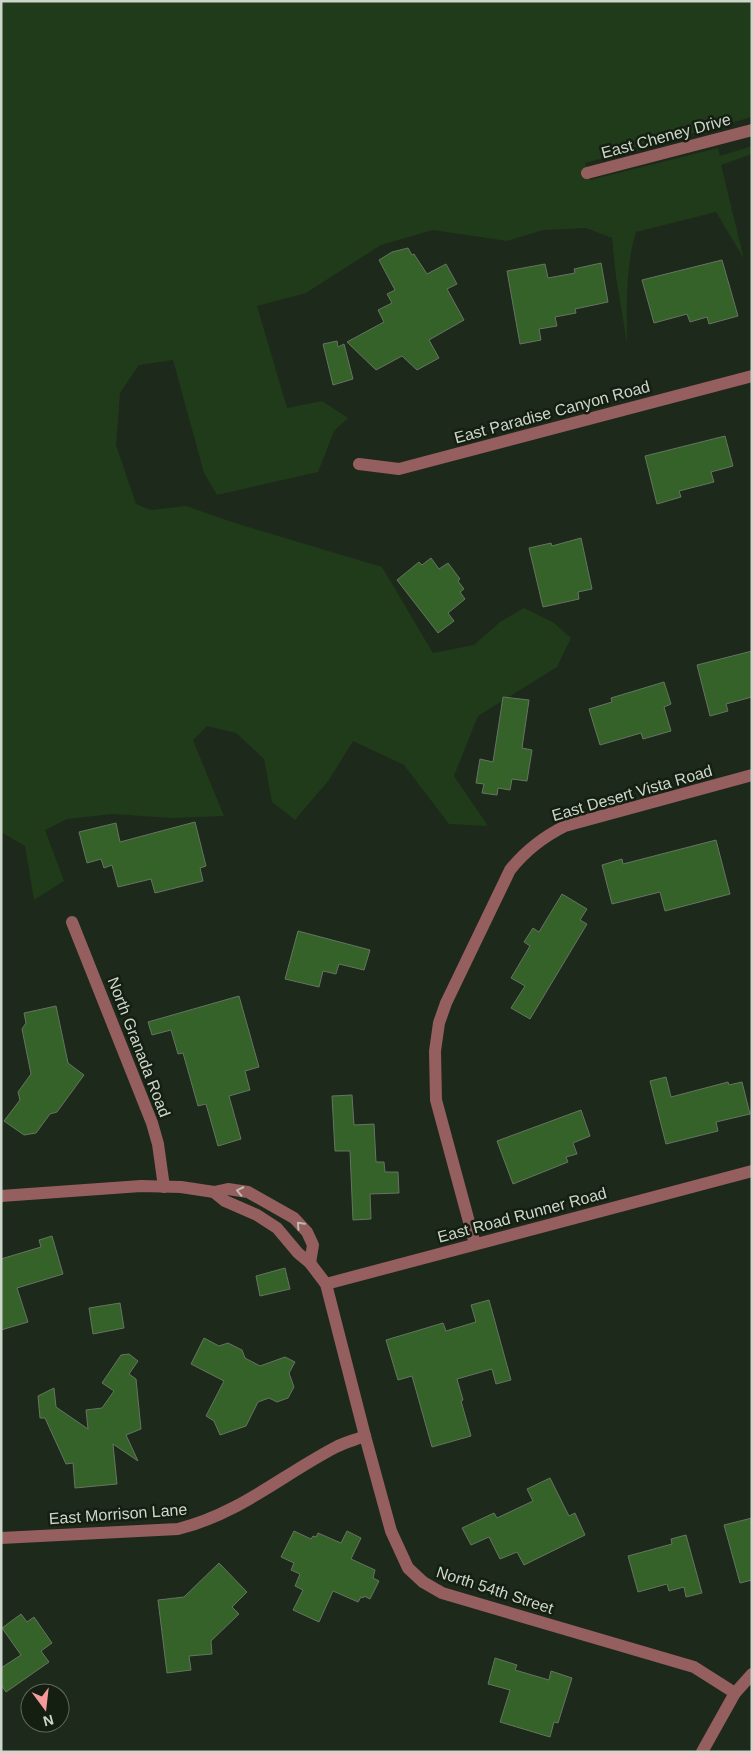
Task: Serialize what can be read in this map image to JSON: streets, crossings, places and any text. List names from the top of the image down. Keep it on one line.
{"streets":{"street":["East Cheney Drive","East Paradise Canyon Road","East Desert Vista Road","North Granada Road","East Road Runner Road","East Morrison Lane","North 54th Street"]},"crossings":[["East Desert Vista Road","East Road Runner Road"],["East Road Runner Road","North 54th Street"],["East Morrison Lane","North 54th Street"]],"north":"bottom"}
